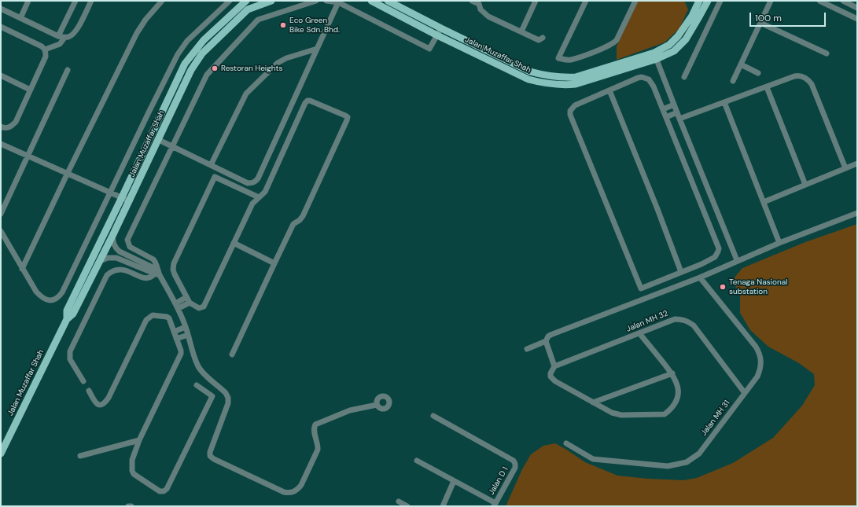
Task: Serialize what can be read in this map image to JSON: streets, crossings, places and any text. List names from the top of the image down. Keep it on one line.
{"streets":{"main road":["Jalan Muzaffar Shah"],"street":["Jalan MH 32","Jalan MH 31","Jalan D 1"]},"crossings":[["Jalan MH 32","Jalan MH 31"]],"places":["Eco Green Bike Sdn. Bhd.","Restoran Heights","Tenaga Nasional substation"],"scale_bar":"100 m"}
